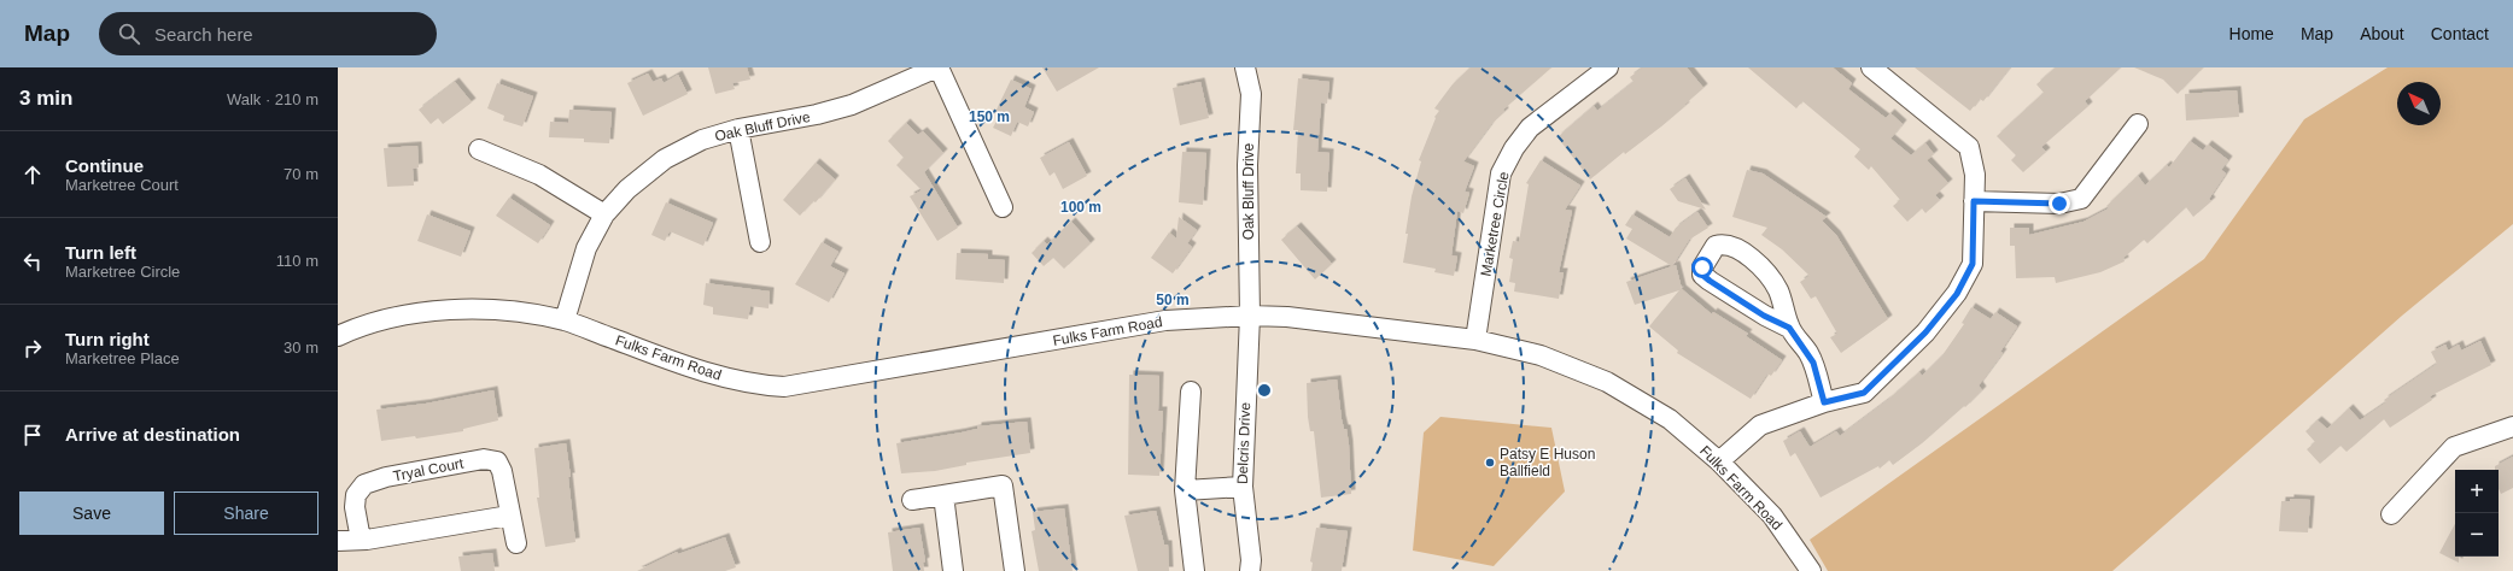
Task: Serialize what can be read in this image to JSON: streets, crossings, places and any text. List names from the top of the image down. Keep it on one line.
{"streets":{"street":["Oak Bluff Drive","Marketree Circle","Fulks Farm Road","Delcris Drive","Tryal Court"]},"crossings":[["Oak Bluff Drive","Fulks Farm Road"],["Oak Bluff Drive","Delcris Drive"],["Marketree Circle","Fulks Farm Road"],["Fulks Farm Road","Delcris Drive"]],"places":["Patsy E Huson Ballfield"],"north":"top left","page":{"header":"Map","search":"Search here","nav":["Home","Map","About","Contact"],"heading":["3 min","Walk · 210 m"],"list":[["Continue","Marketree Court","70 m"],["Turn left","Marketree Circle","110 m"],["Turn right","Marketree Place","30 m"],"Arrive at destination"],"map_buttons":["+","−"],"buttons":["Save","Share"]},"rings":["150 m","100 m","50 m"]}
